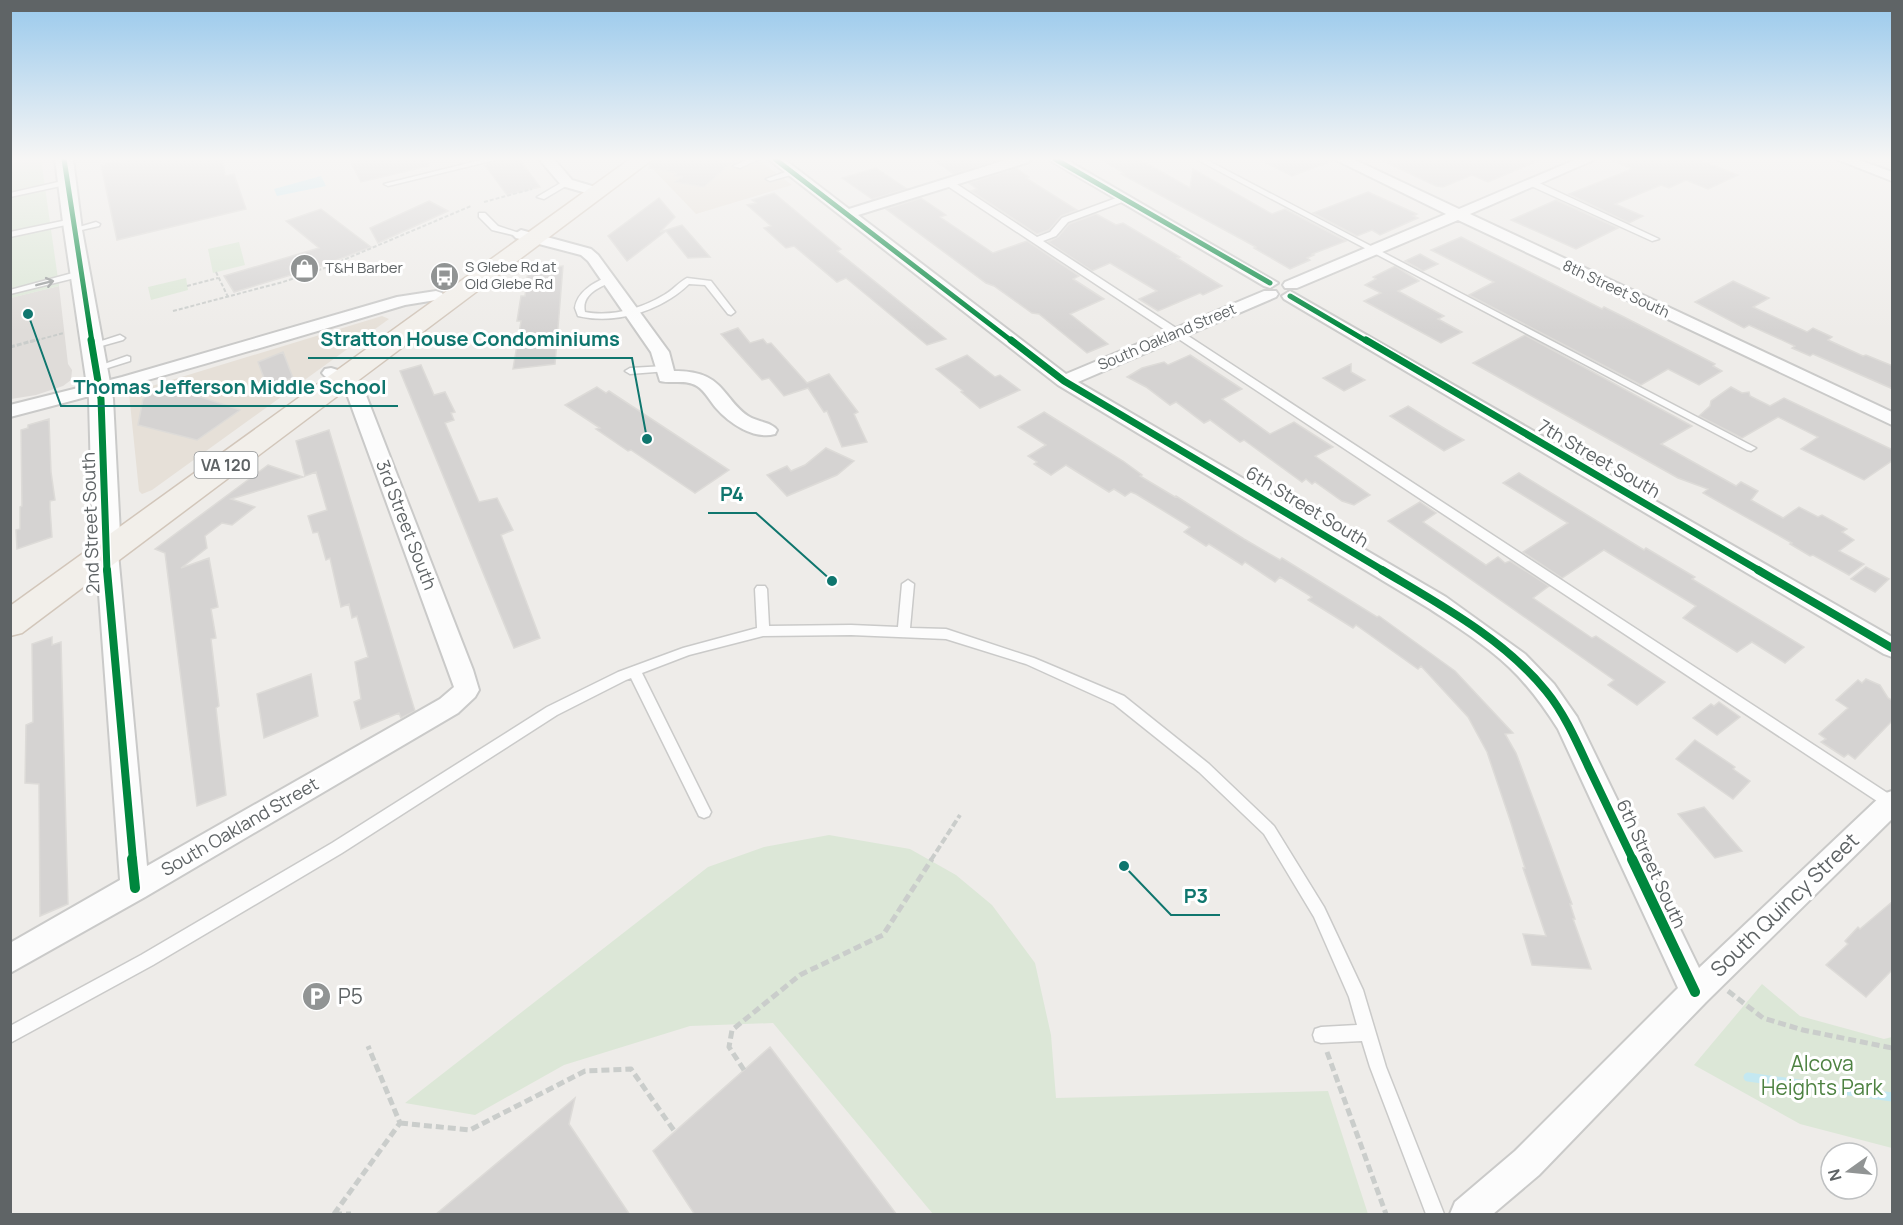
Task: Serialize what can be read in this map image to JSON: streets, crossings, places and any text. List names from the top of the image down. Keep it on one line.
{"streets":{"main road":["VA 120"],"street":["8th Street South","South Oakland Street","7th Street South","6th Street South","2nd Street South","3rd Street South","South Quincy Street"]},"crossings":[["South Oakland Street","6th Street South"],["South Oakland Street","2nd Street South"],["South Oakland Street","3rd Street South"],["VA 120","2nd Street South"],["VA 120","3rd Street South"],["6th Street South","South Quincy Street"]],"parks":["Alcova Heights Park"],"places":{"shop":["T&H Barber"],"bus stop":["S Glebe Rd at Old Glebe Rd"],"other":["Thomas Jefferson Middle School","Stratton House Condominiums","P4","P3"],"parking":["P5"]},"north":"left"}
